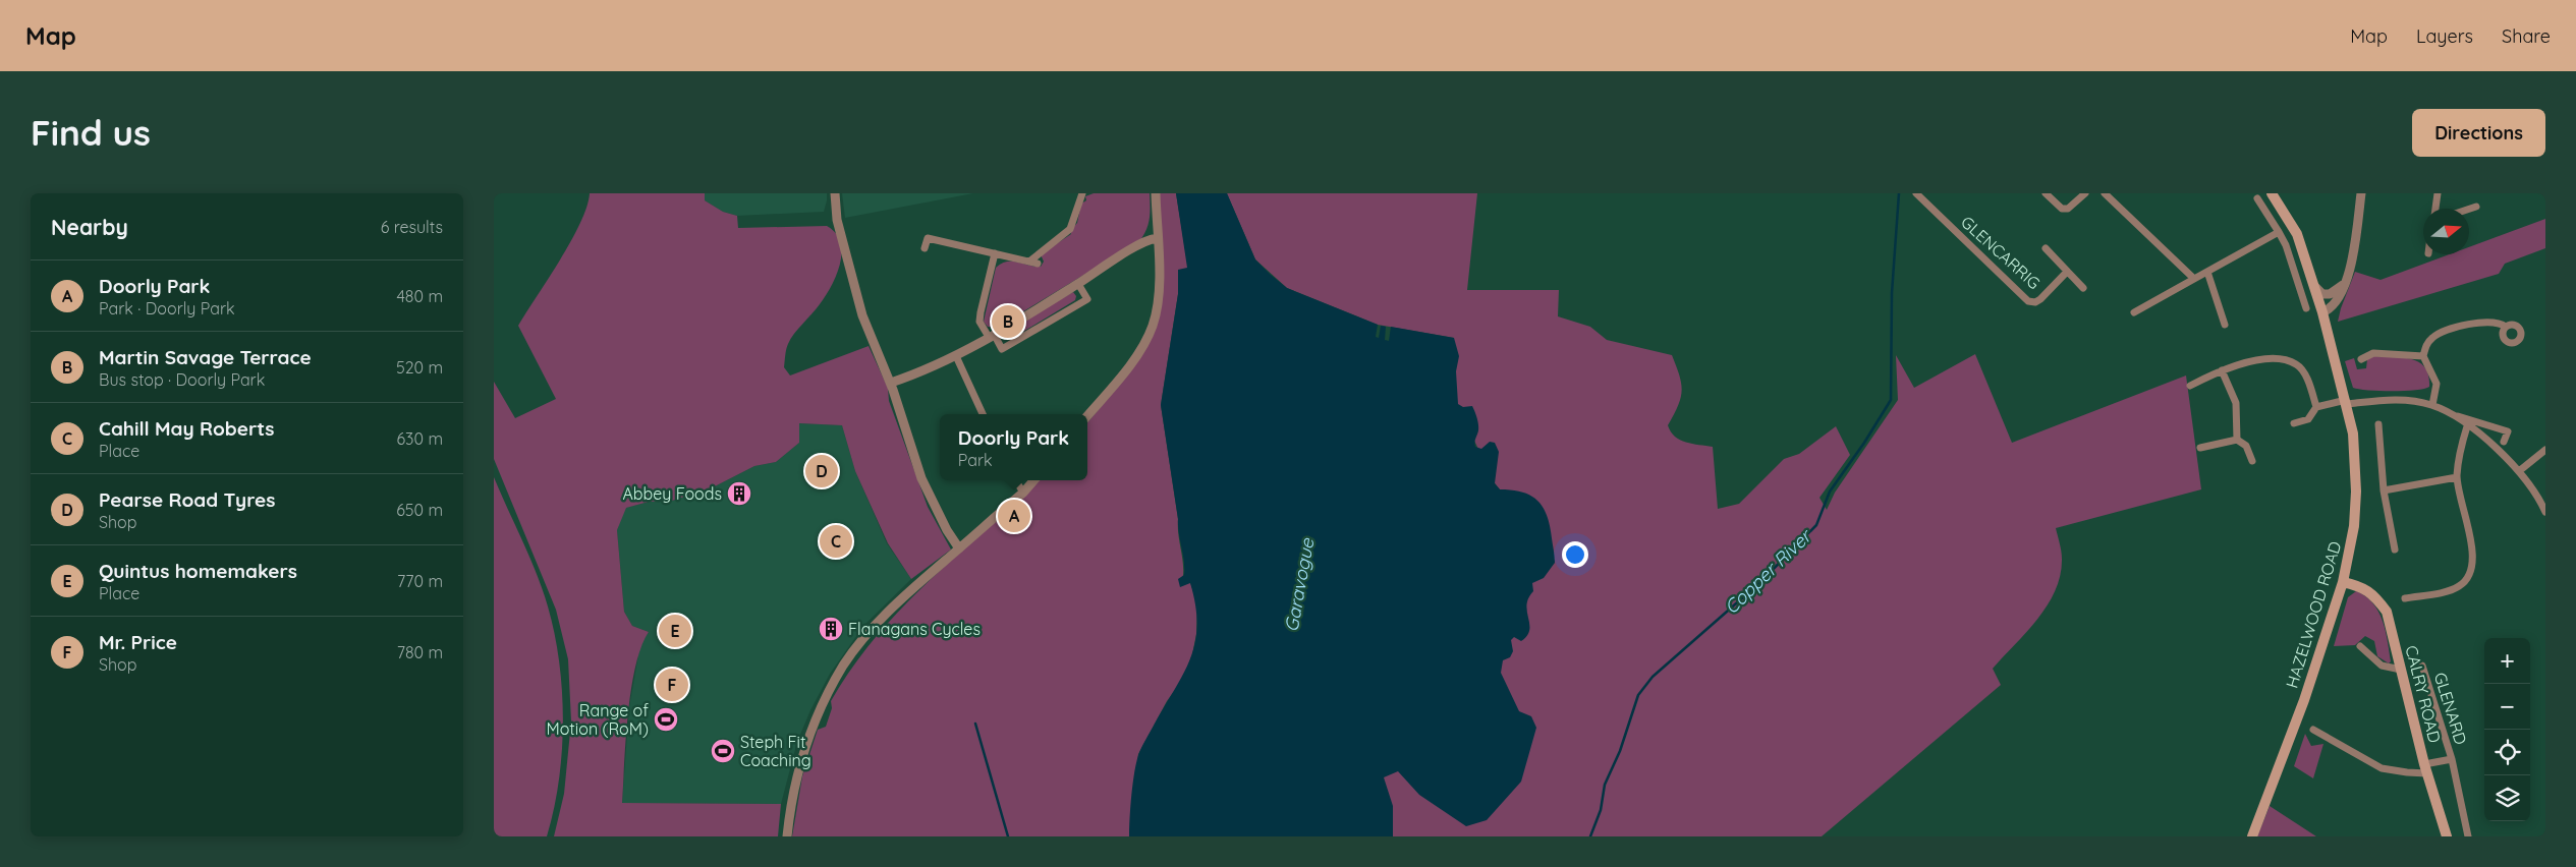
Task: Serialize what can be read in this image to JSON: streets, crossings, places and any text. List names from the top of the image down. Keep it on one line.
{"streets":{"main road":["HAZELWOOD ROAD","CALRY ROAD"],"street":["GLENCARRIG","GLENARD"]},"crossings":[["HAZELWOOD ROAD","CALRY ROAD"],["CALRY ROAD","GLENARD"]],"water":["Copper River","Garavogue"],"places":{"building":["Abbey Foods","Flanagans Cycles"],"sports":["Range of Motion (RoM)","Steph Fit Coaching"]},"north":"right","page":{"header":"Map","nav":["Map","Layers","Share"],"buttons":"Directions","title":"Find us","heading":["Nearby","6 results"],"list":[{"mark":"A","name":"Doorly Park","note":"Park · Doorly Park","value":"480 m"},{"mark":"B","name":"Martin Savage Terrace","note":"Bus stop · Doorly Park","value":"520 m"},{"mark":"C","name":"Cahill May Roberts","note":"Place","value":"630 m"},{"mark":"D","name":"Pearse Road Tyres","note":"Shop","value":"650 m"},{"mark":"E","name":"Quintus homemakers","note":"Place","value":"770 m"},{"mark":"F","name":"Mr. Price","note":"Shop","value":"780 m"}],"pins":["B","D","A","C","E","F"],"popup":["Doorly Park","Park"],"map_buttons":["+","−"]}}
